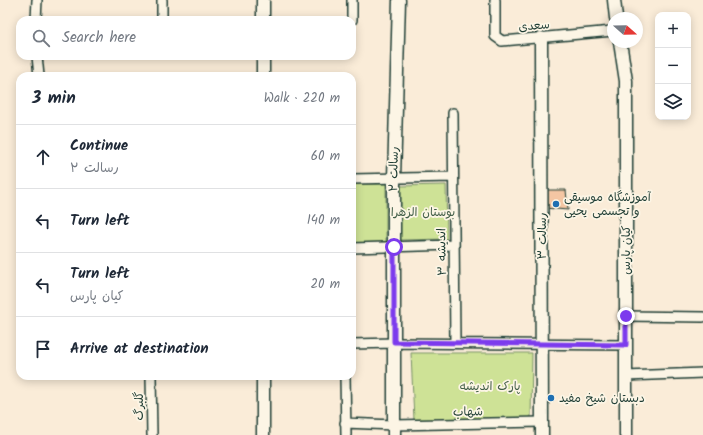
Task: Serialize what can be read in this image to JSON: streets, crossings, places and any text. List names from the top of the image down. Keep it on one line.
{"streets":{"street":["سعدی","رسالت ۲","رسالت ۳","کیان پارس","اندیشه ۳","گلبرگ","شهاب"]},"crossings":[["سعدی","رسالت ۳"],["رسالت ۲","شهاب"],["رسالت ۳","شهاب"]],"parks":["بوستان الزهرا","پارک اندیشه"],"places":["آموزشگاه موسیقی و تجسمی یحیی","دبستان شیخ مفید"],"north":"right","page":{"map_buttons":["+","−"],"search":"Search here","heading":["3 min","Walk · 220 m"],"list":[["Continue","رسالت ۲","60 m"],["Turn left","140 m"],["Turn left","کیان پارس","20 m"],"Arrive at destination"]}}
